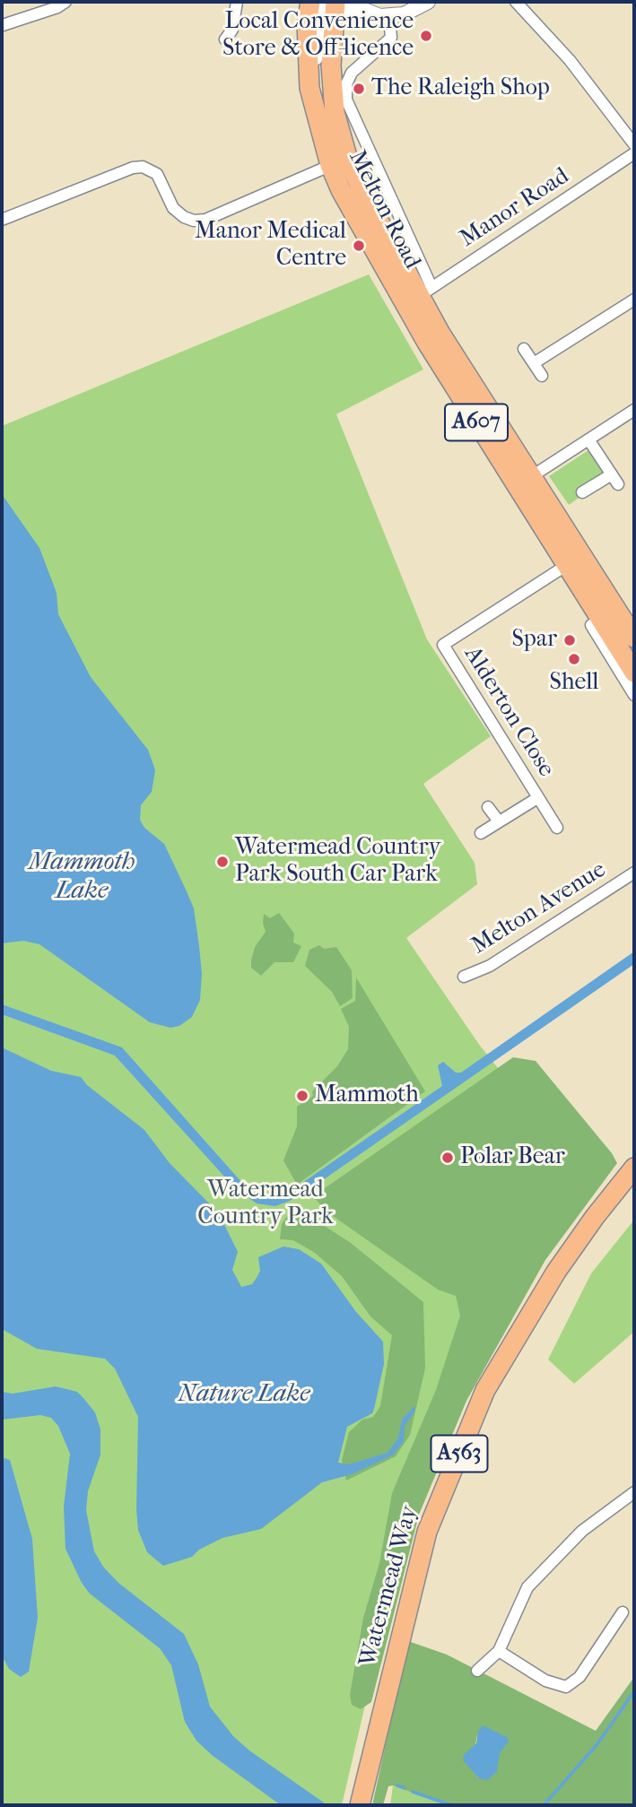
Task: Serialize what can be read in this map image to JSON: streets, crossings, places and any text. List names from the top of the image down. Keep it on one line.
{"streets":{"highway":["Melton Road","A607","A563","Watermead Way"],"street":["Manor Road","Alderton Close","Melton Avenue"]},"crossings":[["Manor Road","Melton Road"],["Melton Road","A607"],["Melton Road","Alderton Close"]],"water":["Mammoth Lake","Nature Lake"],"parks":["Watermead Country Park"],"places":["Local Convenience Store & Off-licence","The Raleigh Shop","Manor Medical Centre","Spar","Shell","Watermead Country Park South Car Park","Mammoth","Polar Bear"]}
